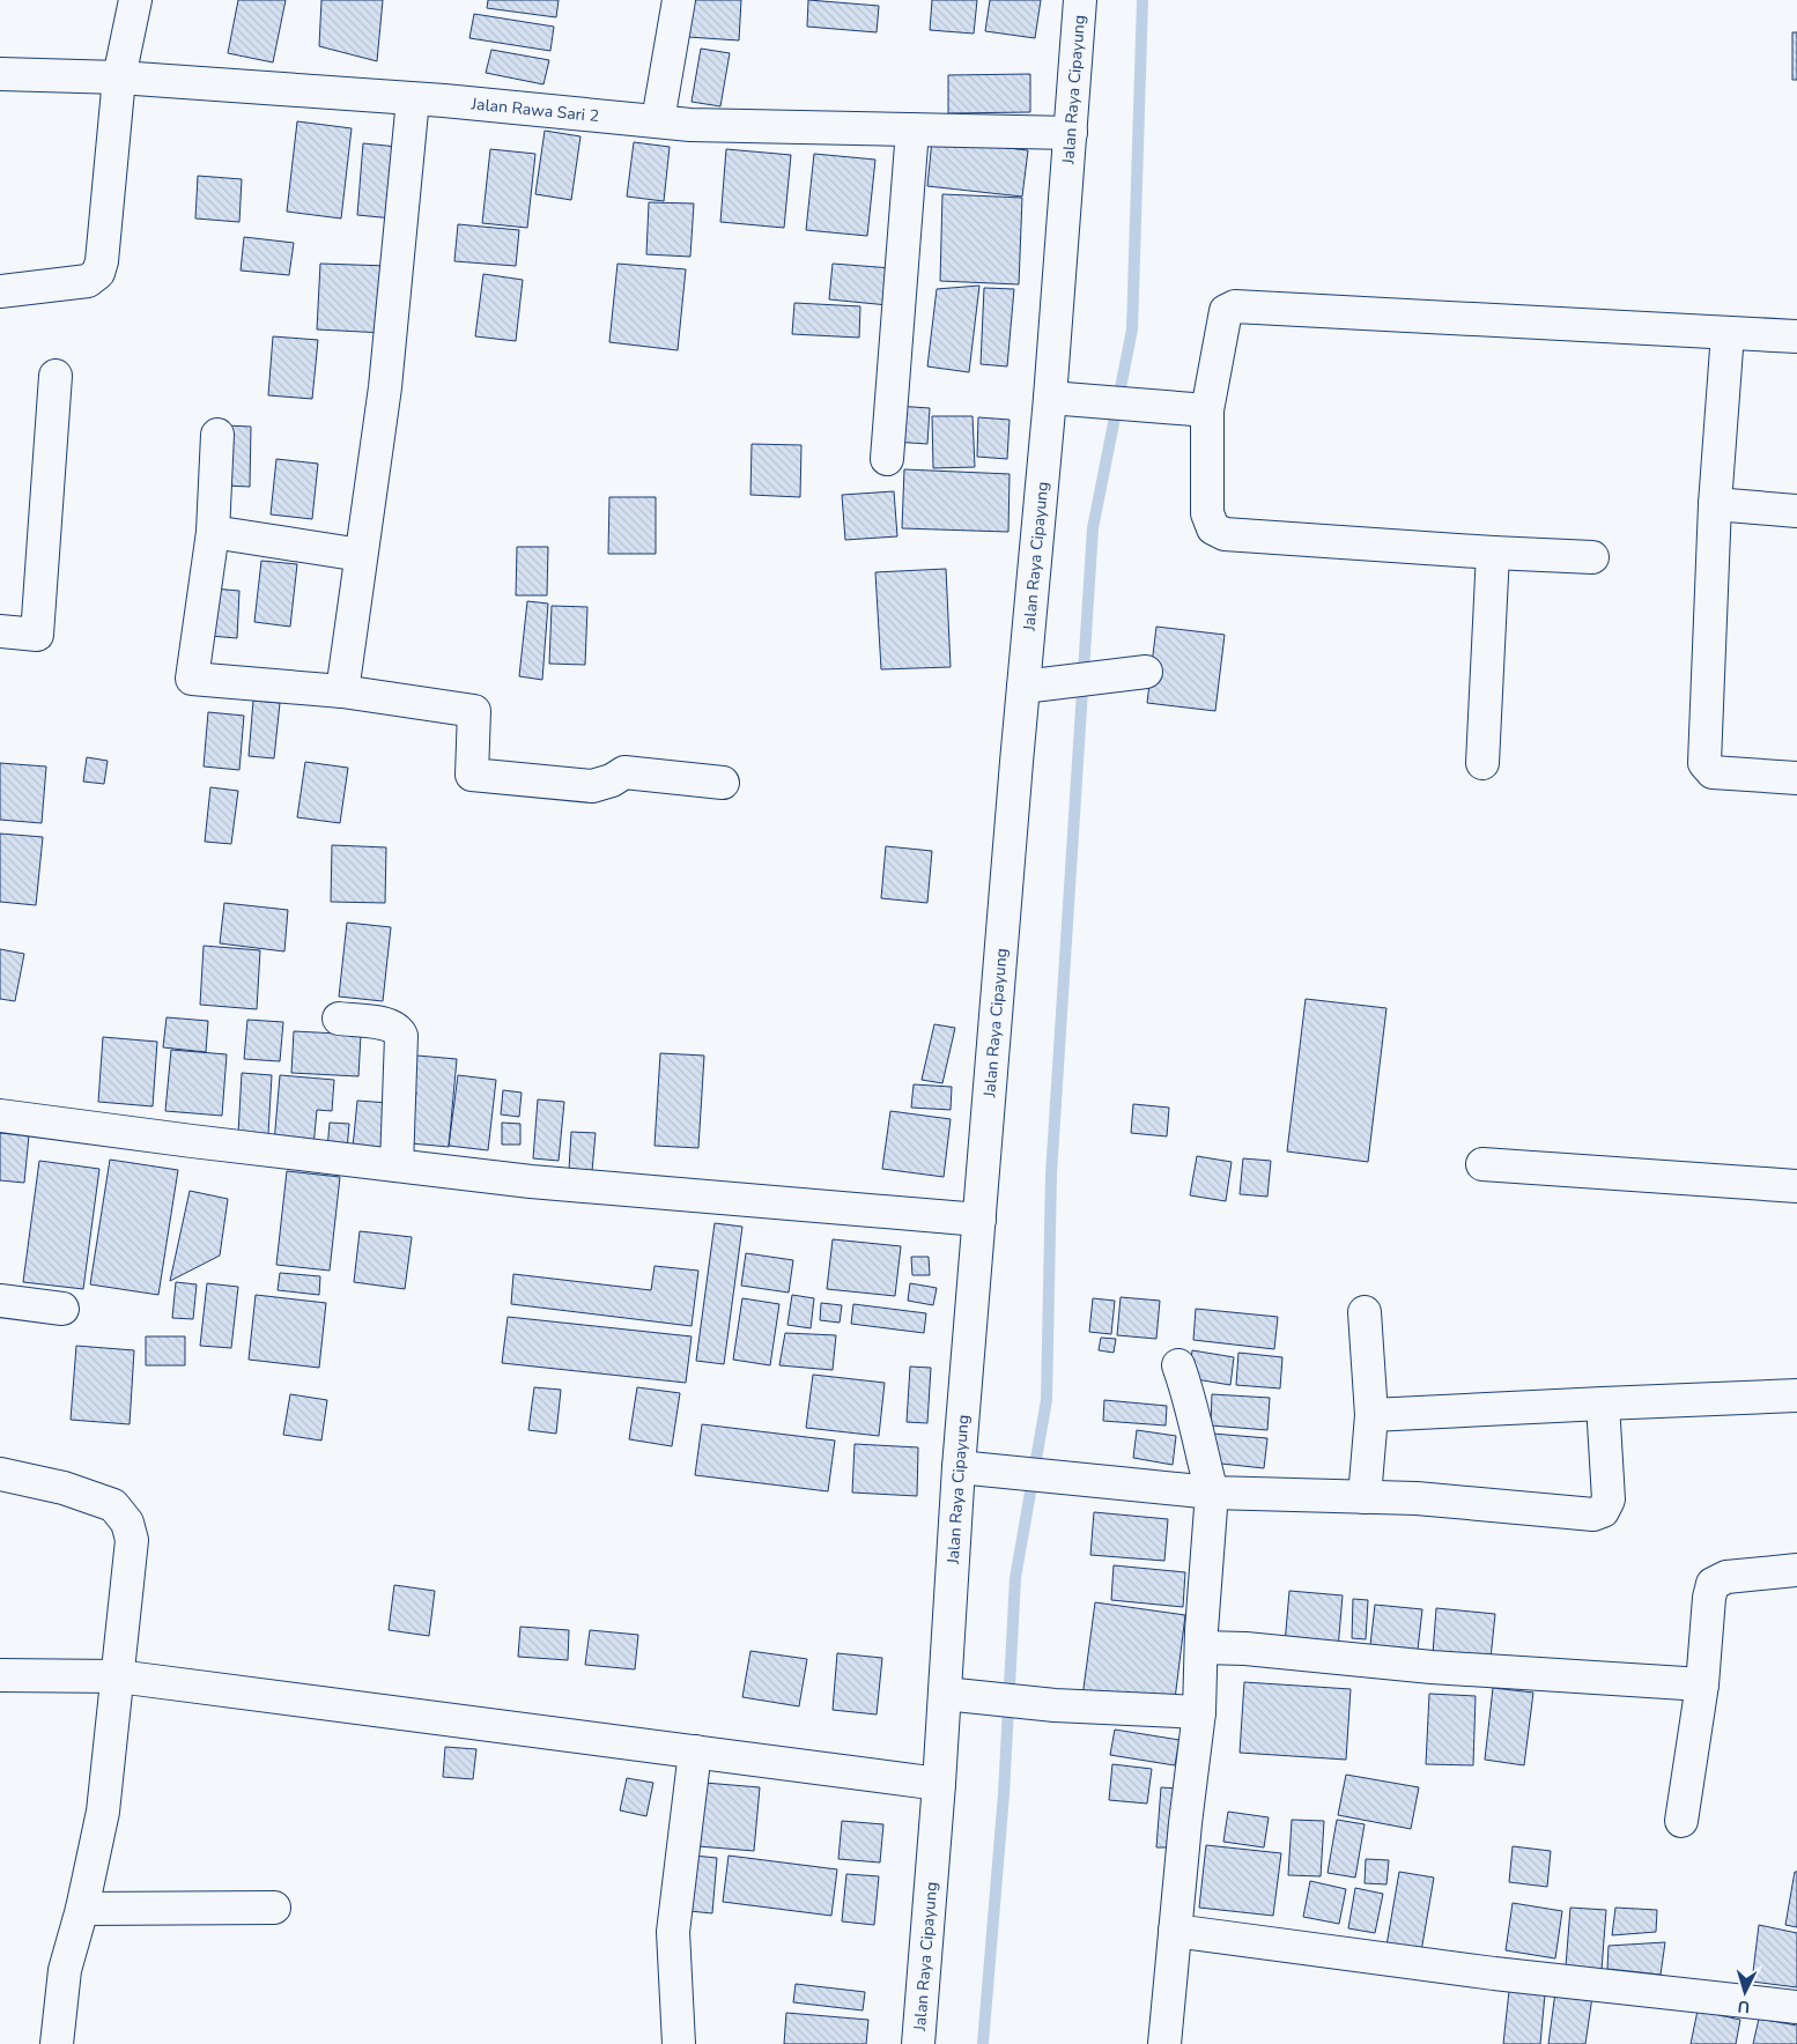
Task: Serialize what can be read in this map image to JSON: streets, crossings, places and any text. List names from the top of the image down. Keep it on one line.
{"streets":{"street":["Jalan Raya Cipayung","Jalan Rawa Sari 2"]},"crossings":[["Jalan Raya Cipayung","Jalan Rawa Sari 2"]],"north":"bottom"}
